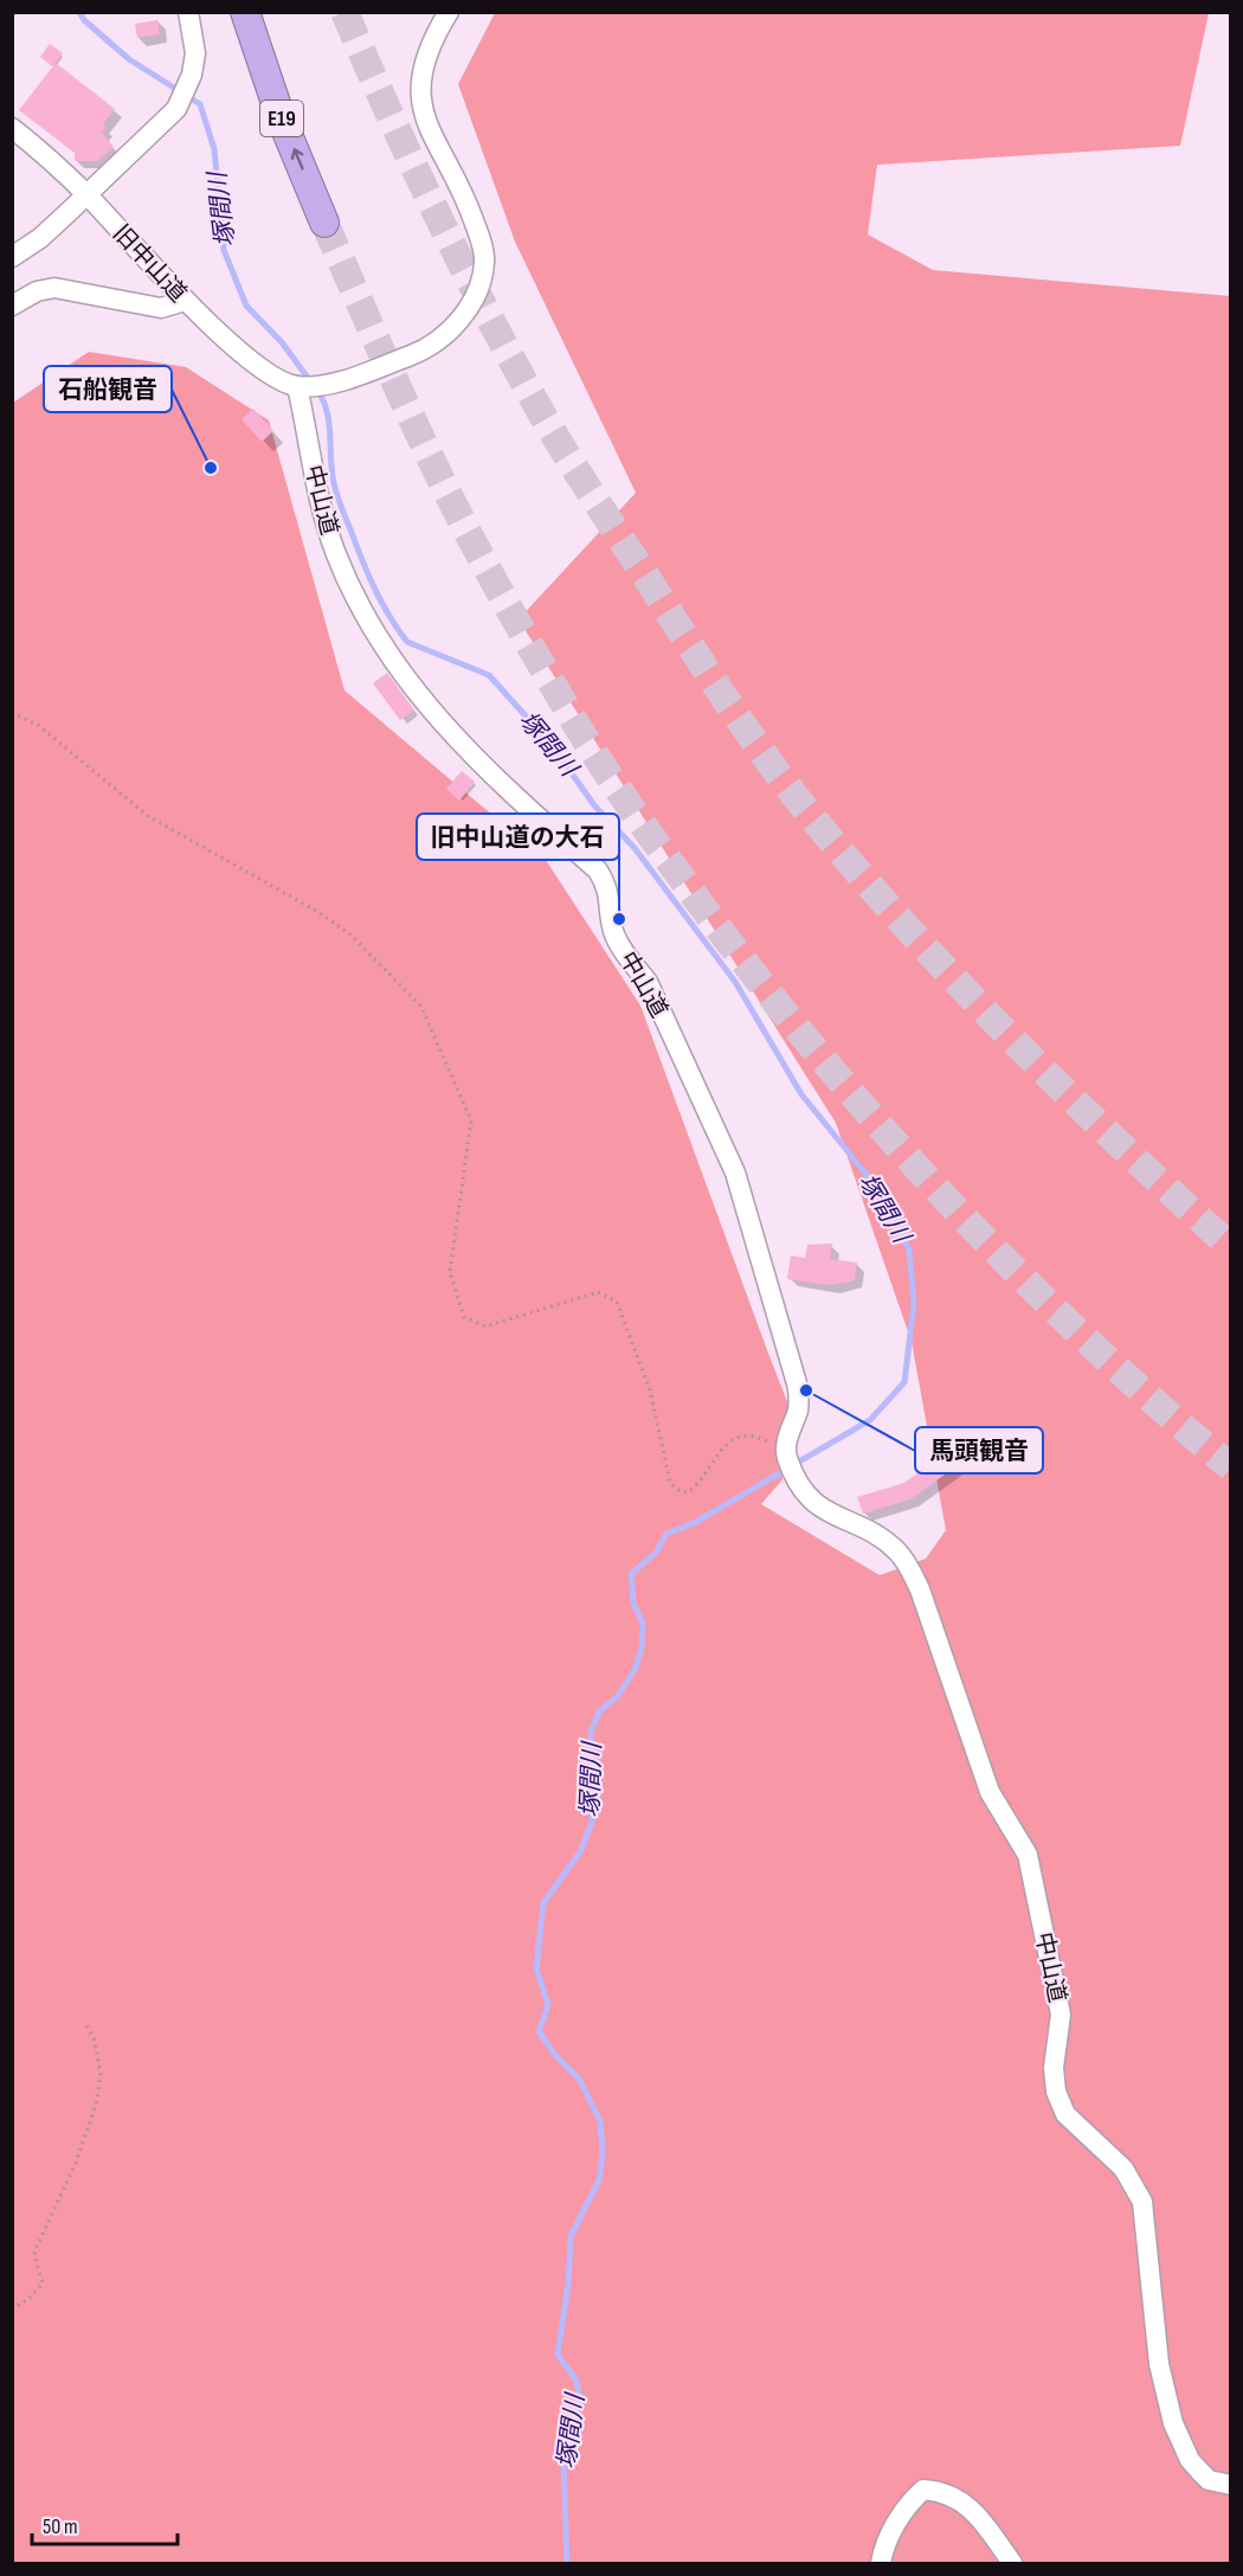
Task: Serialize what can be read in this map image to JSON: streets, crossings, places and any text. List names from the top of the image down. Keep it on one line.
{"streets":{"highway":["E19"],"street":["旧中山道","中山道"]},"crossings":[["旧中山道","中山道"]],"water":["塚間川"],"places":["石船観音","旧中山道の大石","馬頭観音"],"scale_bar":"50 m"}
